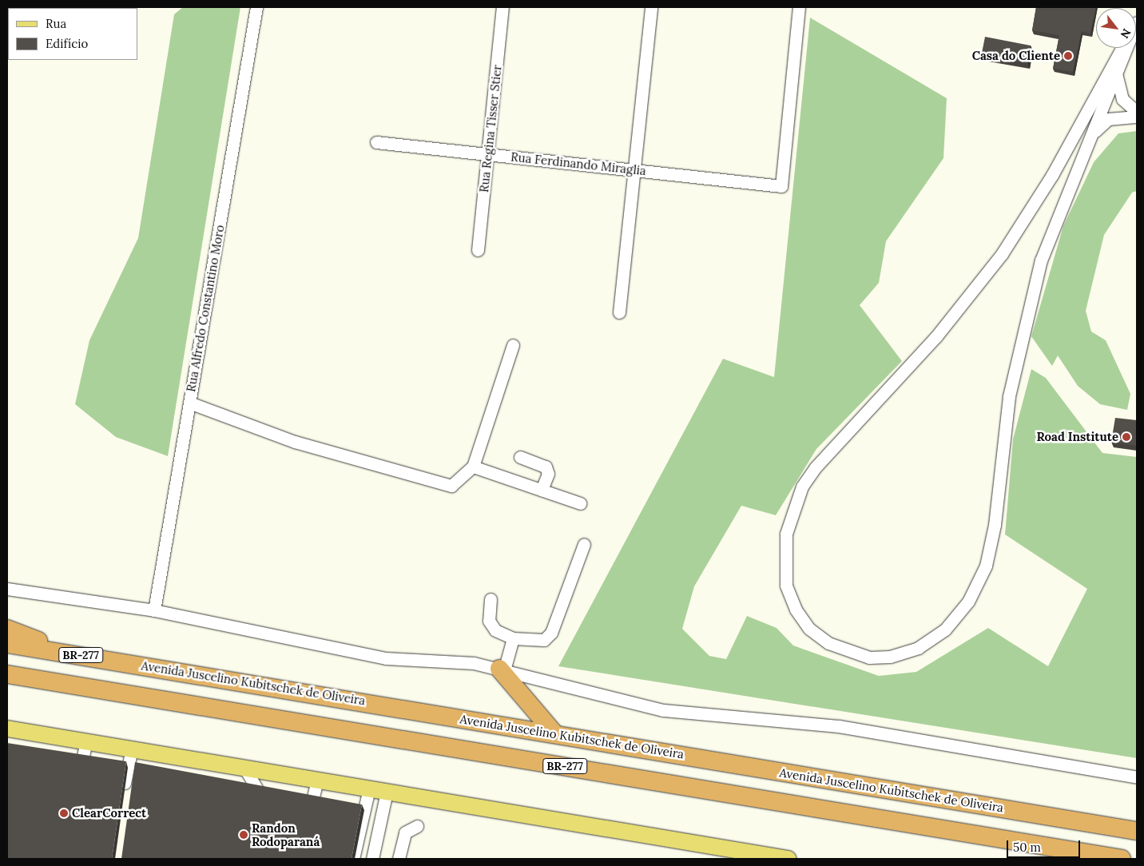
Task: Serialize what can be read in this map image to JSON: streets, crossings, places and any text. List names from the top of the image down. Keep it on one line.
{"streets":{"highway":["BR-277","Avenida Juscelino Kubitschek de Oliveira"],"street":["Rua Regina Tisser Stier","Rua Ferdinando Miraglia","Rua Alfredo Constantino Moro"]},"crossings":[["Rua Regina Tisser Stier","Rua Ferdinando Miraglia"]],"places":["Casa do Cliente","Road Institute","ClearCorrect","Randon Rodoparaná"],"legend":["Rua","Edifício"],"scale_bar":"50 m","north":"bottom right"}
